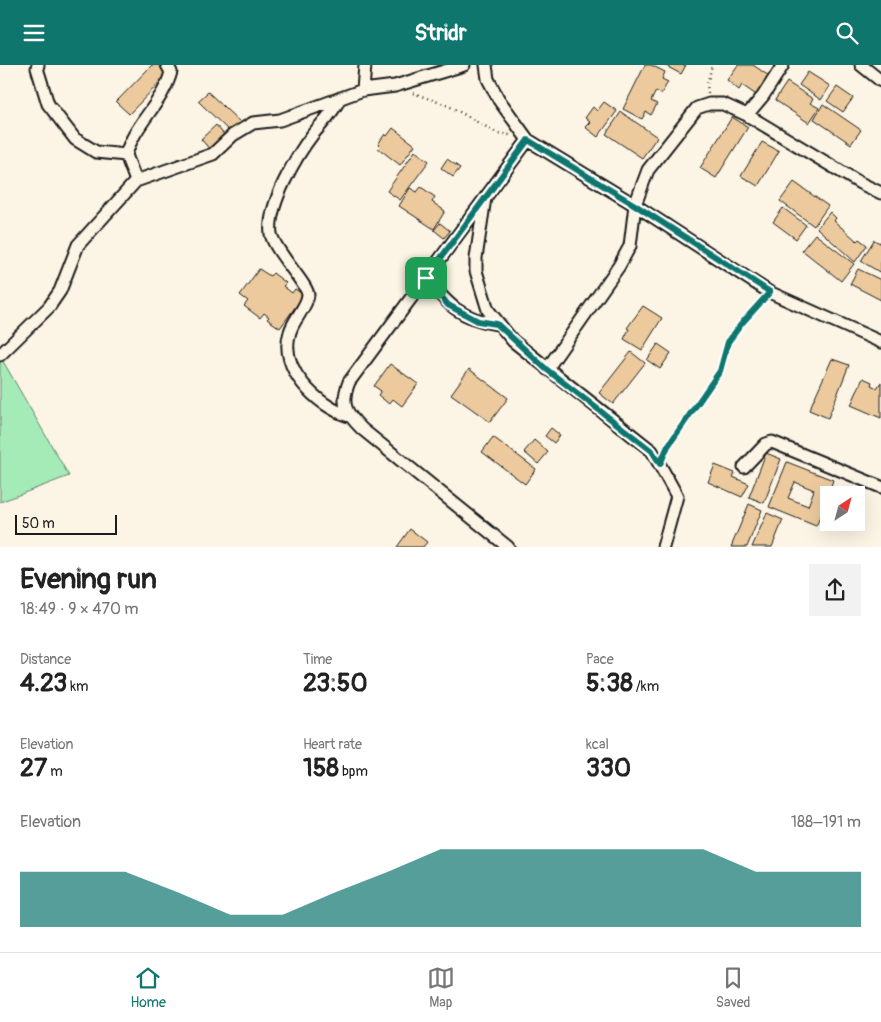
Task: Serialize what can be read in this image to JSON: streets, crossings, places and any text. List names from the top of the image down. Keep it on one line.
{"scale_bar":"50 m","north":"top right","page":{"header":"Stridr","scale":"50 m","heading":["Evening run","18:49 · 9 × 470 m"],"stats":[["Distance","4.23 km"],["Time","23:50"],["Pace","5:38 /km"],["Elevation","27 m"],["Heart rate","158 bpm"],["kcal","330"]],"chart":["Elevation","188–191 m"],"tabs":["Home","Map","Saved"]}}
